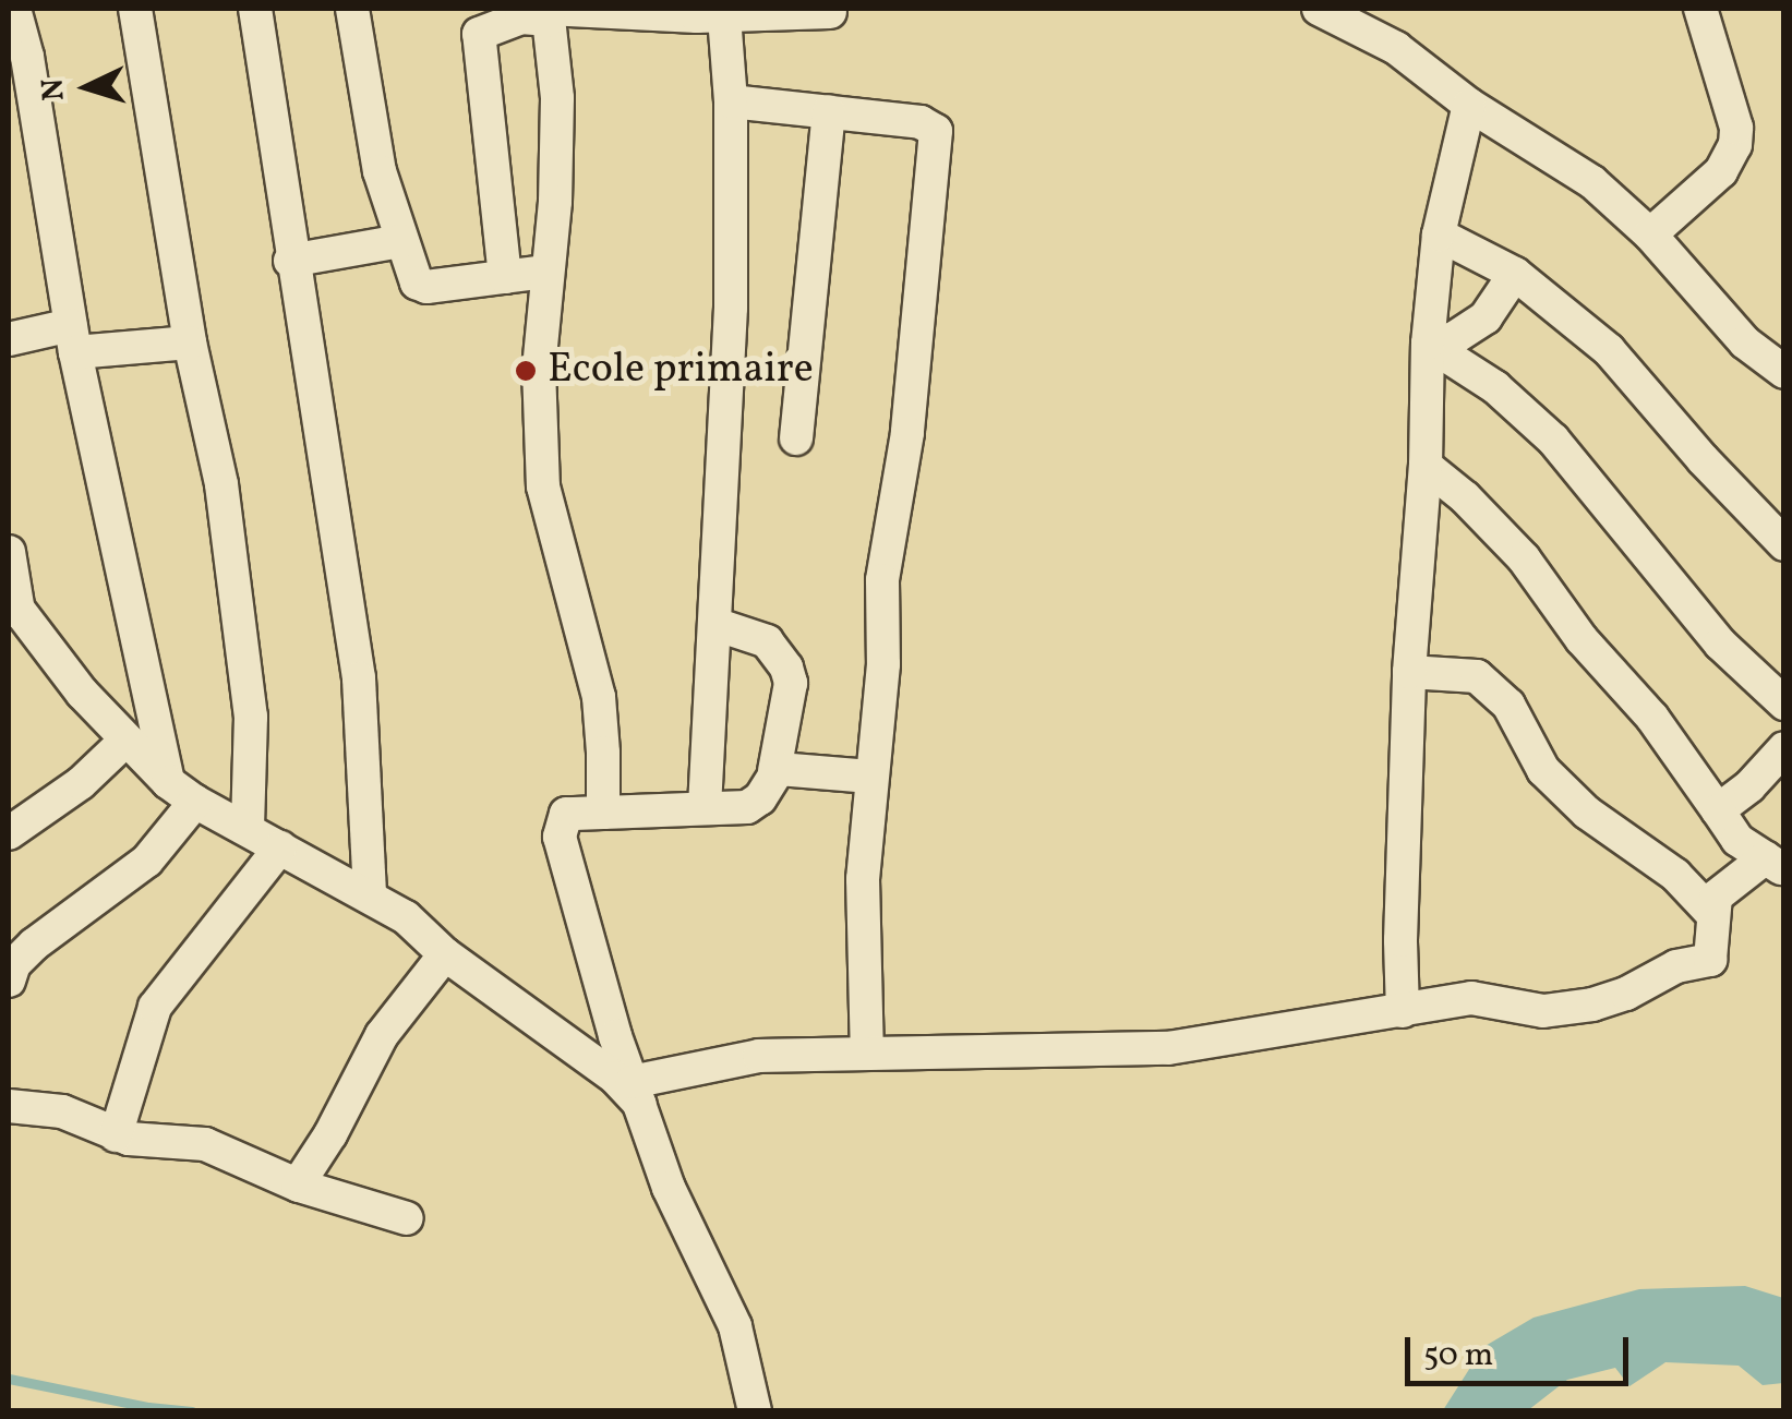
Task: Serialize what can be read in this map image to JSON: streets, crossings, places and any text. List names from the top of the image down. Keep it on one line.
{"places":["Ecole primaire"],"scale_bar":"50 m","north":"left"}
